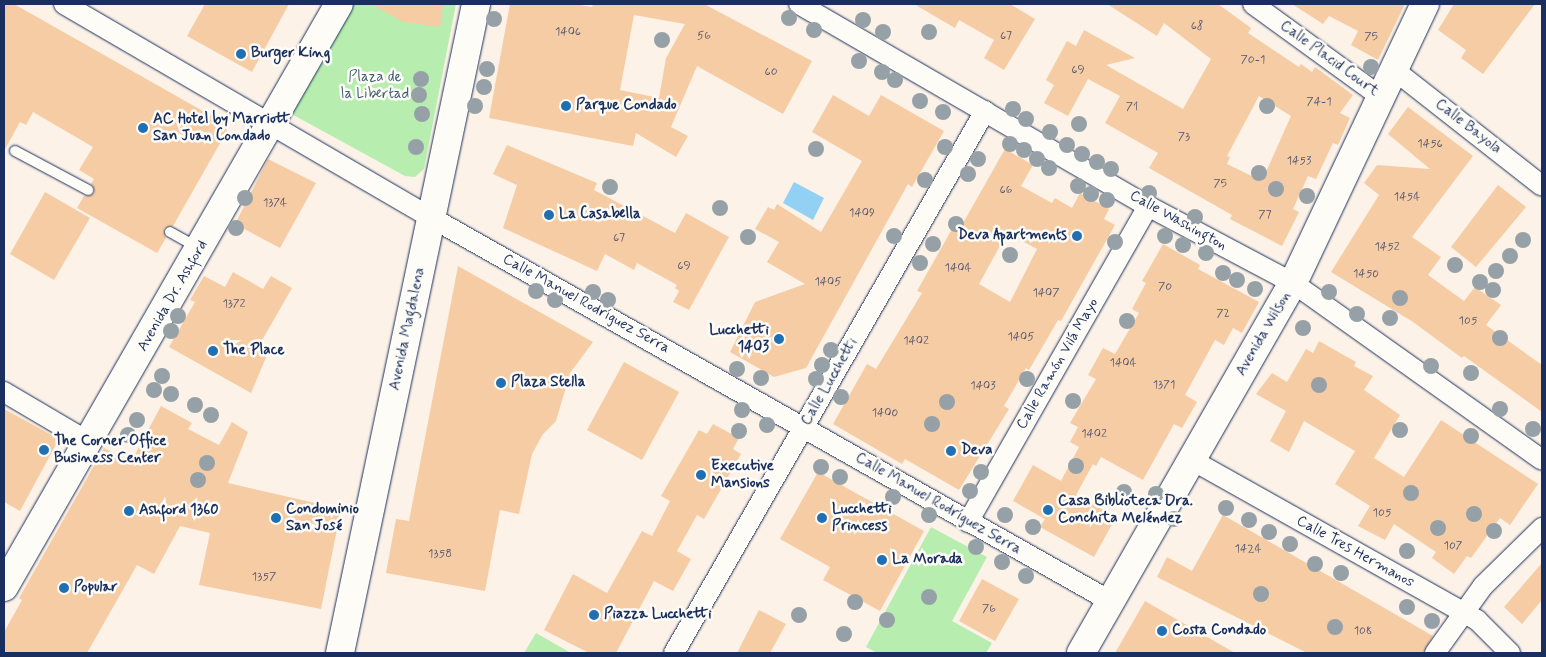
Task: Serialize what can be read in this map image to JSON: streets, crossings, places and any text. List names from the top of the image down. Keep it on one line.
{"streets":{"street":["Calle Placid Court","Calle Bayola","Calle Washington","Avenida Dr. Ashford","Calle Manuel Rodríguez Serra","Avenida Magdalena","Avenida Wilson","Calle Ramón Vilá Mayo","Calle Lucchetti","Calle Tres Hermanos"]},"crossings":[["Calle Placid Court","Avenida Wilson"],["Calle Bayola","Avenida Wilson"],["Calle Washington","Avenida Wilson"],["Calle Washington","Calle Ramón Vilá Mayo"],["Calle Washington","Calle Lucchetti"],["Avenida Dr. Ashford","Calle Manuel Rodríguez Serra"],["Calle Manuel Rodríguez Serra","Avenida Magdalena"],["Calle Manuel Rodríguez Serra","Avenida Wilson"],["Calle Manuel Rodríguez Serra","Calle Ramón Vilá Mayo"],["Calle Manuel Rodríguez Serra","Calle Lucchetti"],["Avenida Wilson","Calle Tres Hermanos"]],"parks":["Plaza de la Libertad"],"places":["Burger King","Parque Condado","AC Hotel by Marriott San Juan Condado","La Casabella","Deva Apartments","Lucchetti 1403","The Place","Plaza Stella","The Corner Office Business Center","Deva","Executive Mansions","Casa Biblioteca Dra. Conchita Meléndez","Ashford 1360","Condominio San José","Lucchetti Princess","La Morada","Popular","Piazza Lucchetti","Costa Condado"],"house_numbers":["68","1406","56","67","75","70-1","69","60","74-1","71","73","1456","1453","75","66","1454","1374","1409","77","67","1452","69","1404","1450","1405","70","1407","1372","72","105","1405","1402","1404","1371","1403","1400","1402","105","107","1424","1358","1357","76","108"]}
